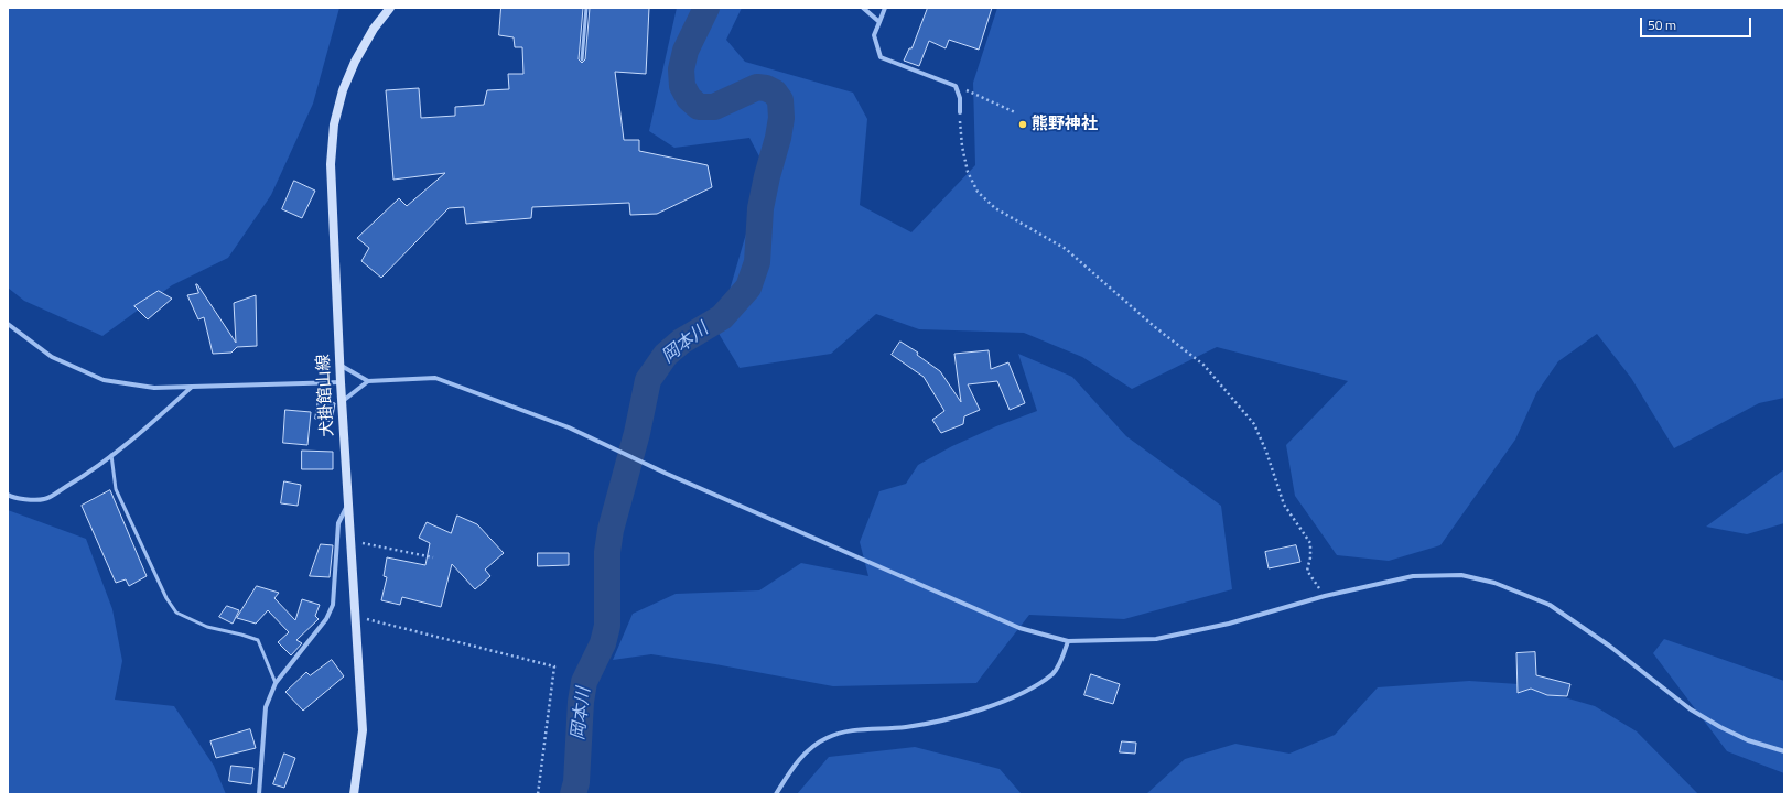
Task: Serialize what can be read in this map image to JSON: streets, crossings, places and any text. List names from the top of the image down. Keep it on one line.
{"streets":{"main road":["犬掛館山線"]},"water":["岡本川"],"places":["熊野神社"],"scale_bar":"50 m"}
